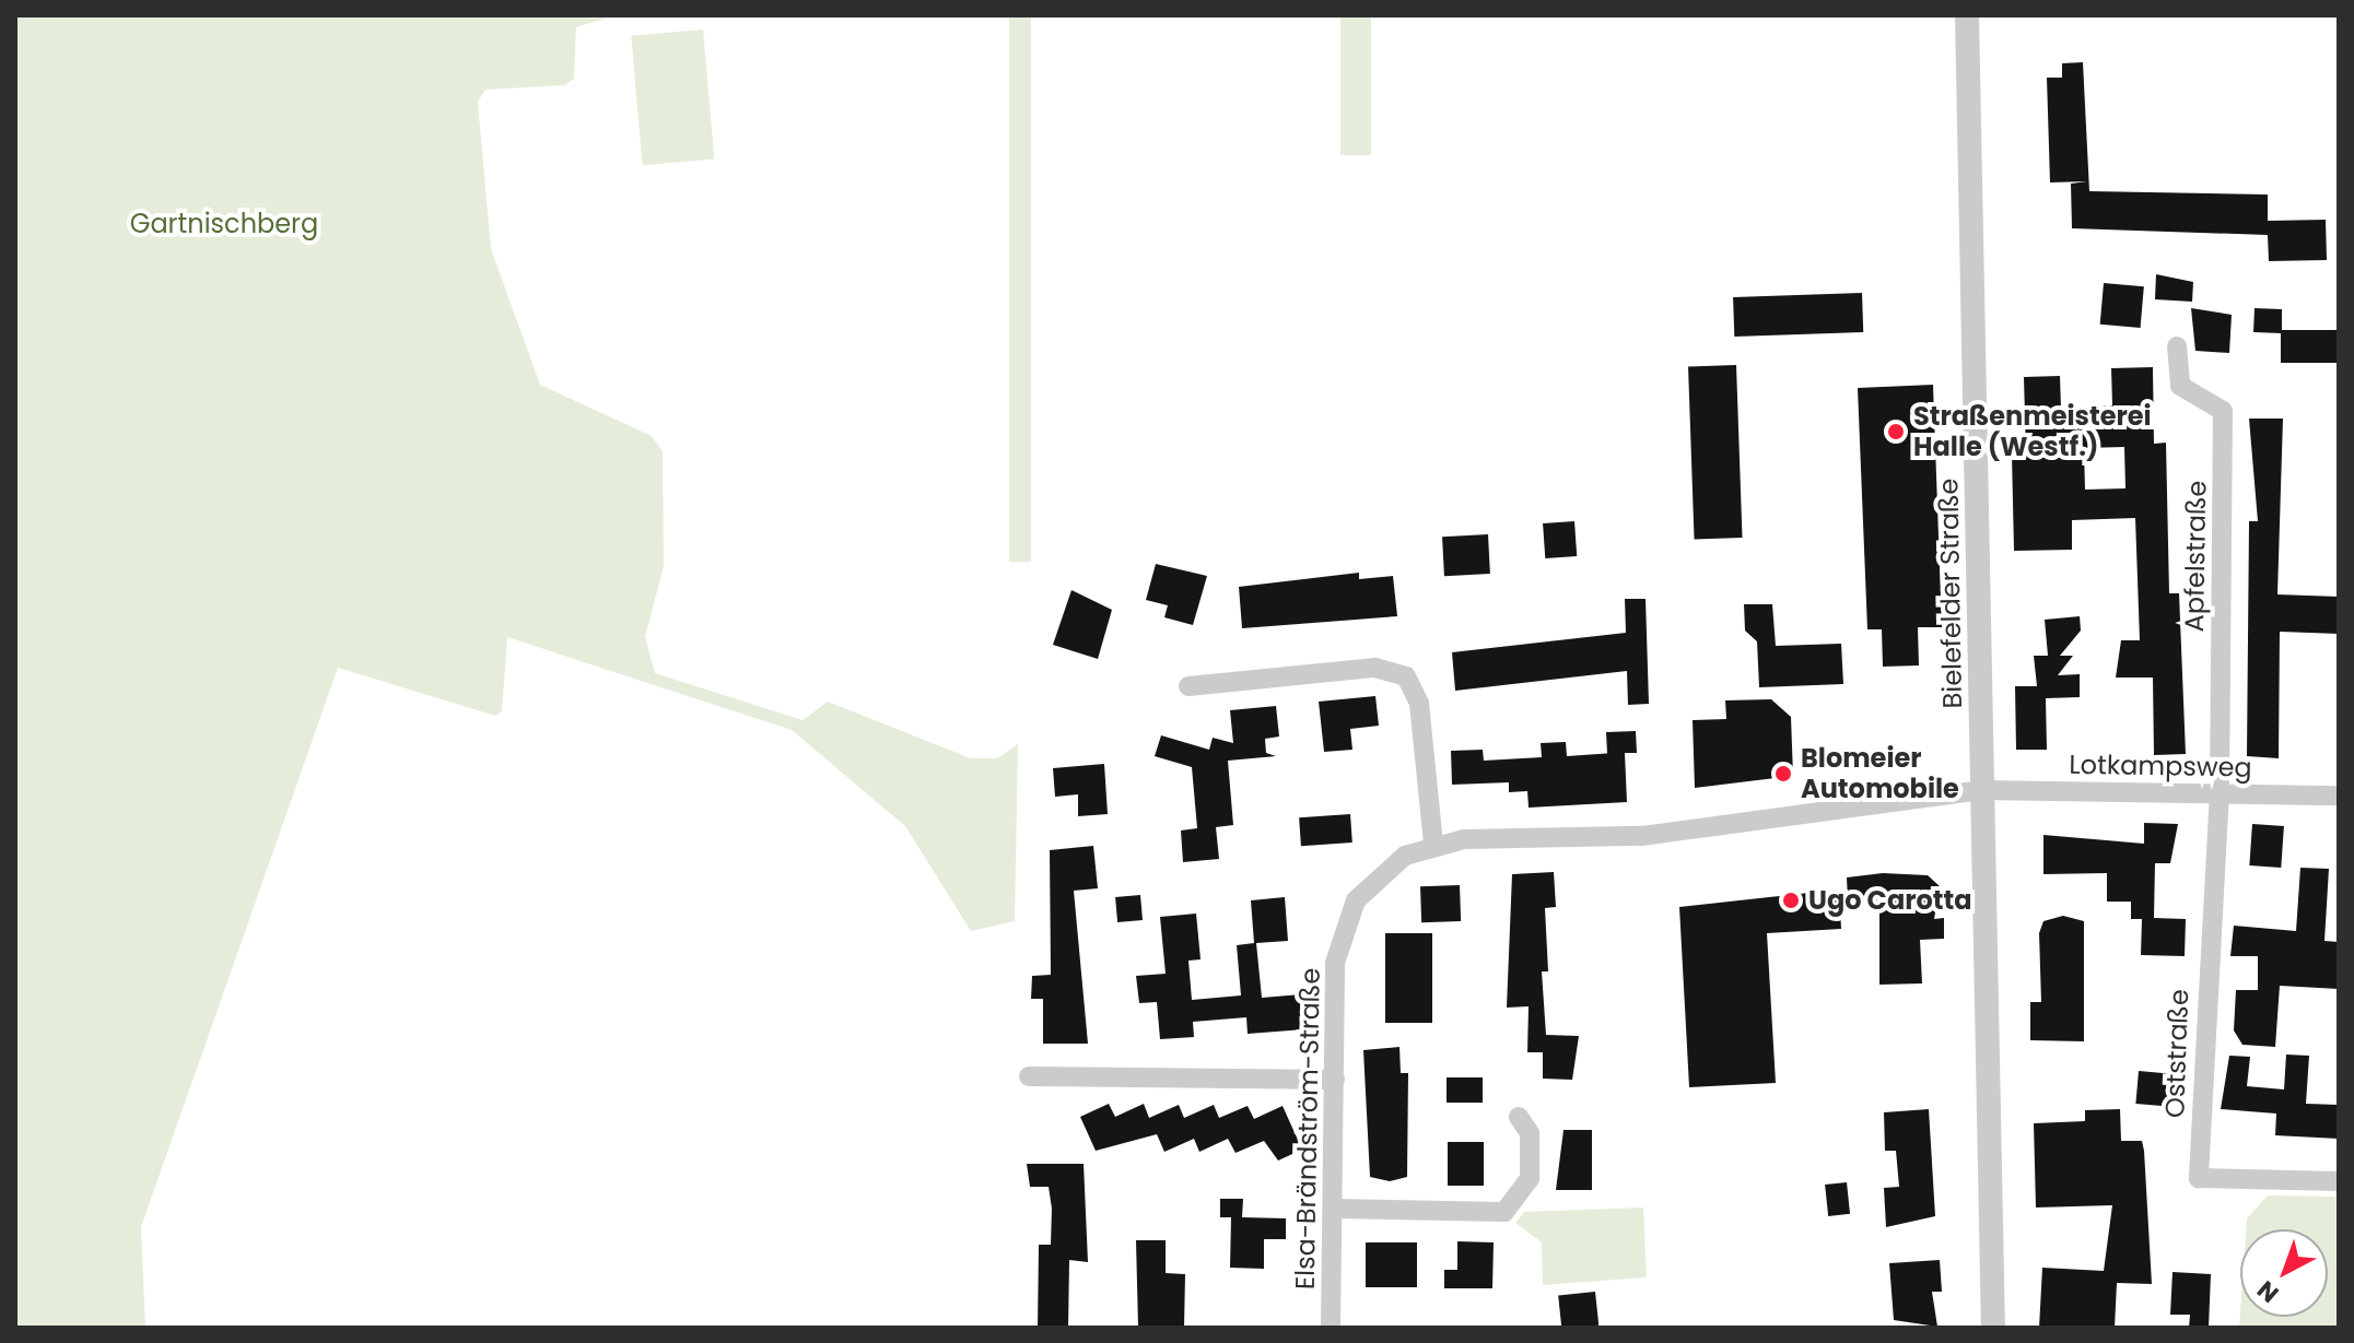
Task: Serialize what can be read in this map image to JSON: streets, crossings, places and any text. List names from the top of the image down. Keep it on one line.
{"streets":{"street":["Apfelstraße","Bielefelder Straße","Lotkampsweg","Oststraße","Elsa-Brändström-Straße"]},"crossings":[["Apfelstraße","Lotkampsweg"],["Apfelstraße","Oststraße"],["Bielefelder Straße","Lotkampsweg"],["Bielefelder Straße","Elsa-Brändström-Straße"],["Lotkampsweg","Oststraße"],["Lotkampsweg","Elsa-Brändström-Straße"]],"parks":["Gartnischberg"],"places":["Straßenmeisterei Halle (Westf.)","Blomeier Automobile","Ugo Carotta"],"north":"bottom left"}
